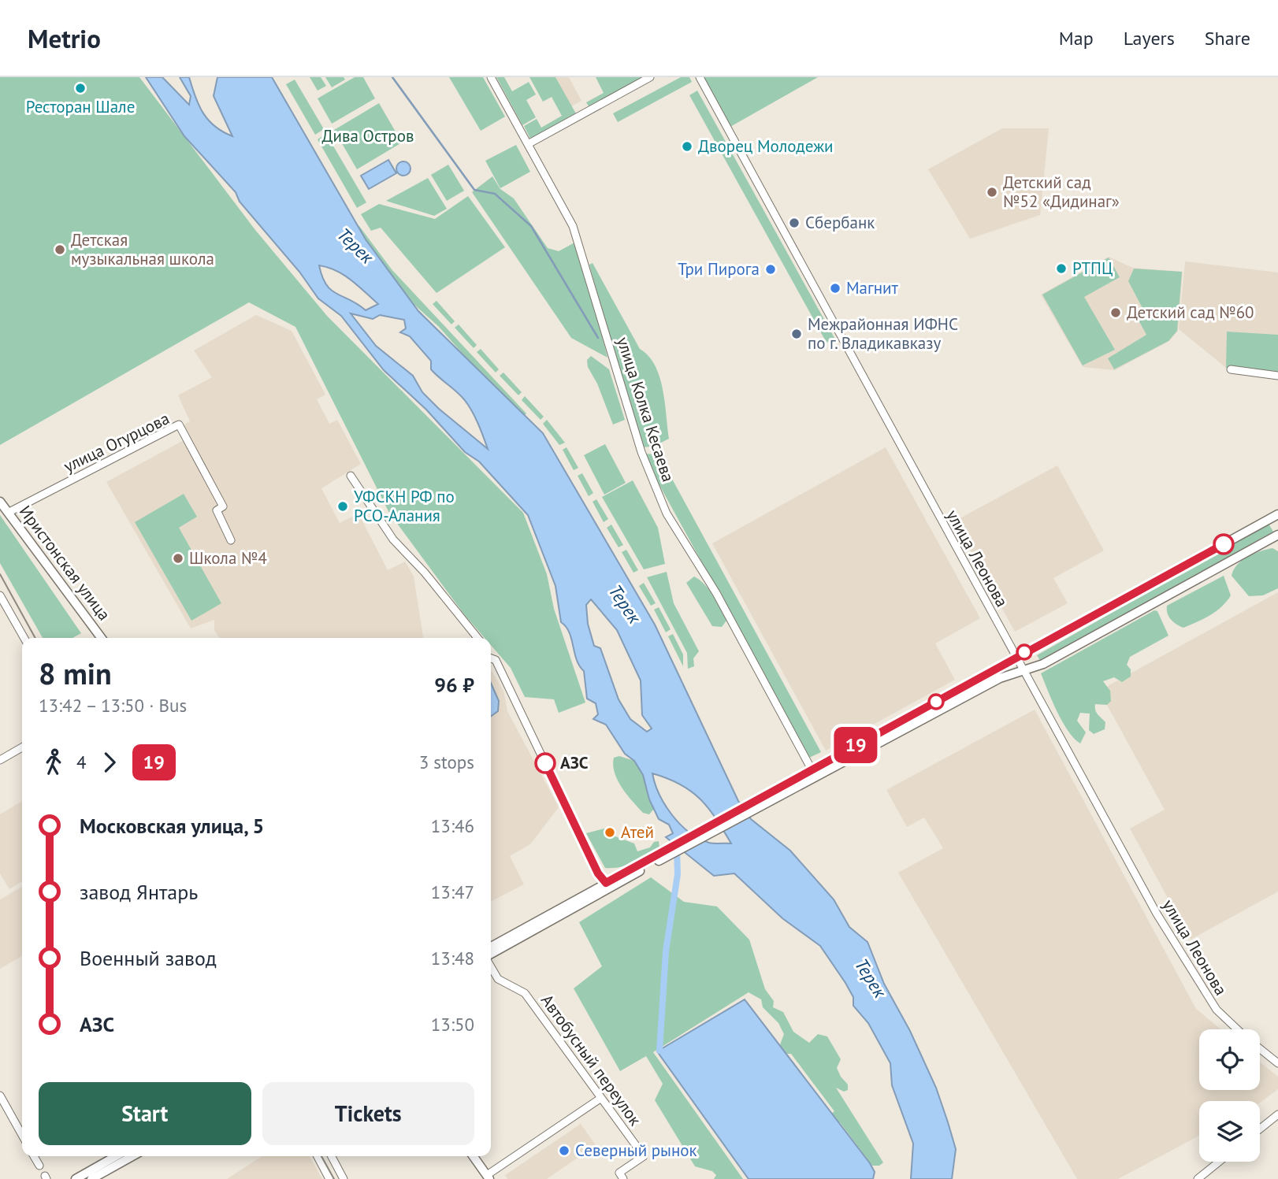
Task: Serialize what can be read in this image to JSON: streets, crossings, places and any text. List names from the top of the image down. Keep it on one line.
{"streets":{"main road":["Иристонская улица"],"street":["улица Колка Кесаева","улица Огурцова","улица Леонова","Автобусный переулок"]},"crossings":[["улица Огурцова","Иристонская улица"]],"water":["Терек"],"parks":["Дива Остров"],"places":["Ресторан Шале","Дворец Молодежи","Детский сад №52 «Дидинаг»","Сбербанк","Детская музыкальная школа","РТПЦ","Три Пирога","Магнит","Детский сад №60","Межрайонная ИФНС по г. Владикавказу","УФСКН РФ по РСО-Алания","Школа №4","АЗС","Атей","Северный рынок"],"lines":["bus line 19"],"page":{"header":"Metrio","nav":["Map","Layers","Share"],"on_map":"19","heading":["8 min","13:42 – 13:50 · Bus","96 ₽"],"legs":["4","19","3 stops"],"list":[{"name":"Московская улица, 5","value":"13:46"},{"name":"завод Янтарь","value":"13:47"},{"name":"Военный завод","value":"13:48"},{"name":"АЗС","value":"13:50"}],"buttons":["Start","Tickets"]}}
